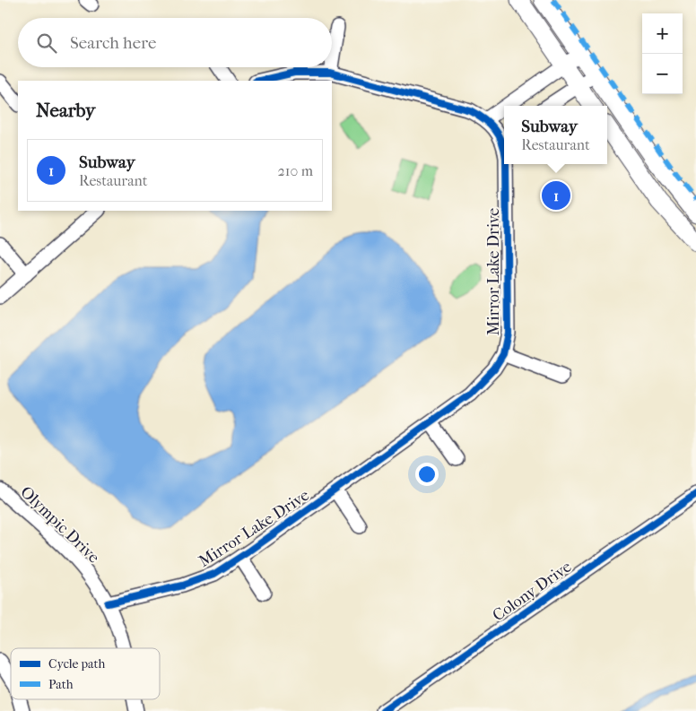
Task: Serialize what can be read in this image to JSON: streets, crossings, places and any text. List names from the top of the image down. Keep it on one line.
{"streets":{"street":["Mirror Lake Drive","Olympic Drive","Colony Drive"]},"crossings":[["Mirror Lake Drive","Olympic Drive"]],"legend":["Cycle path","Path"],"page":{"map_buttons":["+","−"],"search":"Search here","heading":"Nearby","popup":["Subway","Restaurant"],"list":[{"mark":"1","name":"Subway","note":"Restaurant","value":"210 m"}],"pins":"1"}}
